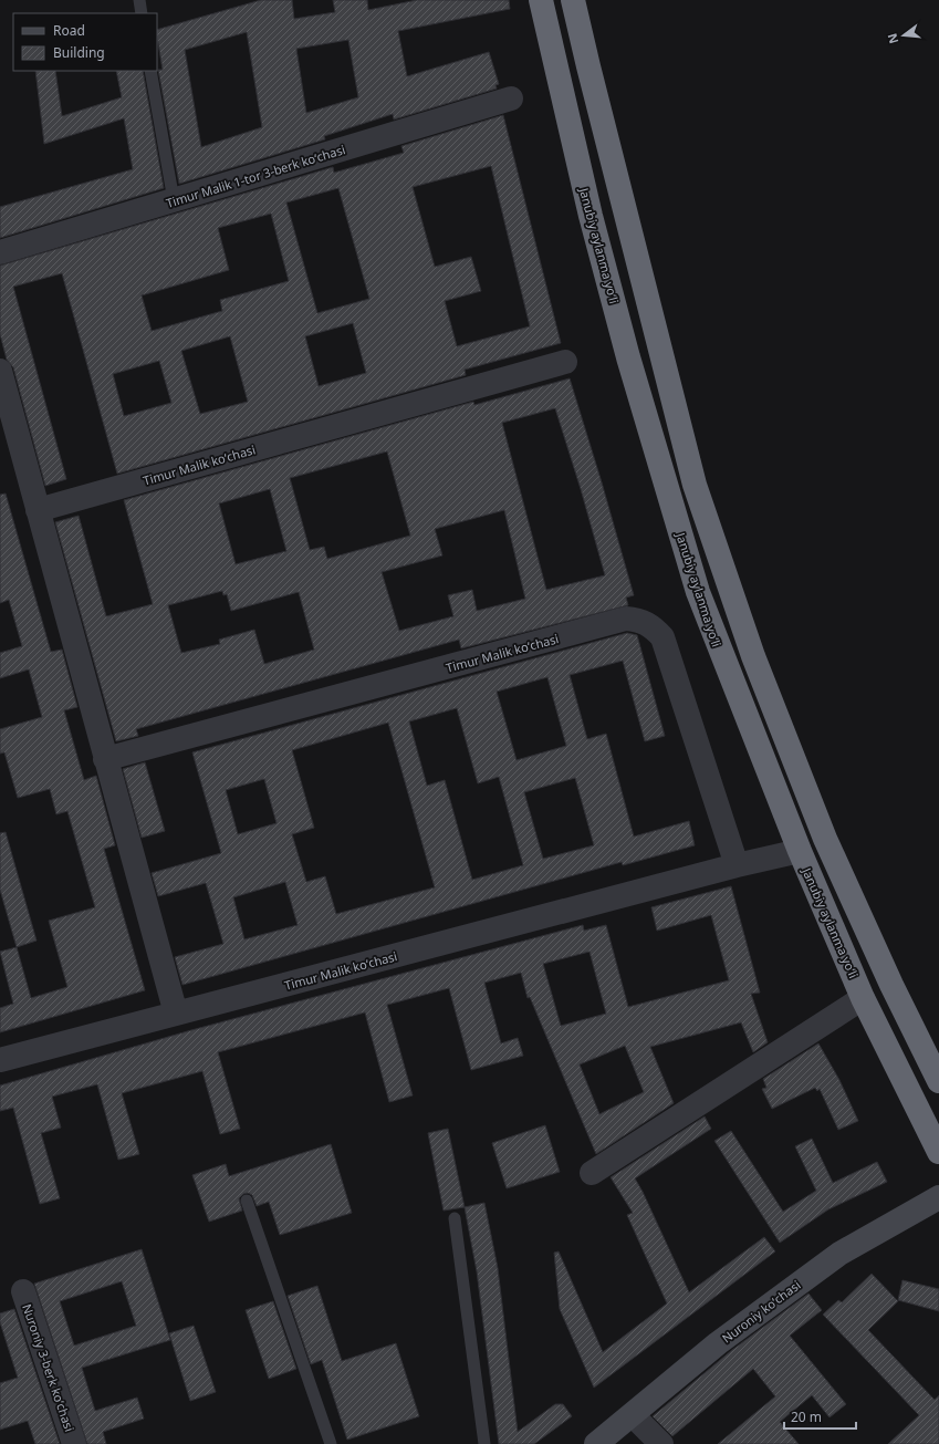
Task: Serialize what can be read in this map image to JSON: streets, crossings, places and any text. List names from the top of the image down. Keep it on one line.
{"streets":{"highway":["Janubiy aylanma yoʻli"],"street":["Timur Malik 1-tor 3-berk koʻchasi","Timur Malik koʻchasi","Nuroniy koʻchasi","Nuroniy 3-berk koʻchasi"]},"crossings":[["Janubiy aylanma yoʻli","Timur Malik koʻchasi"]],"legend":["Road","Building"],"scale_bar":"20 m","north":"left"}
